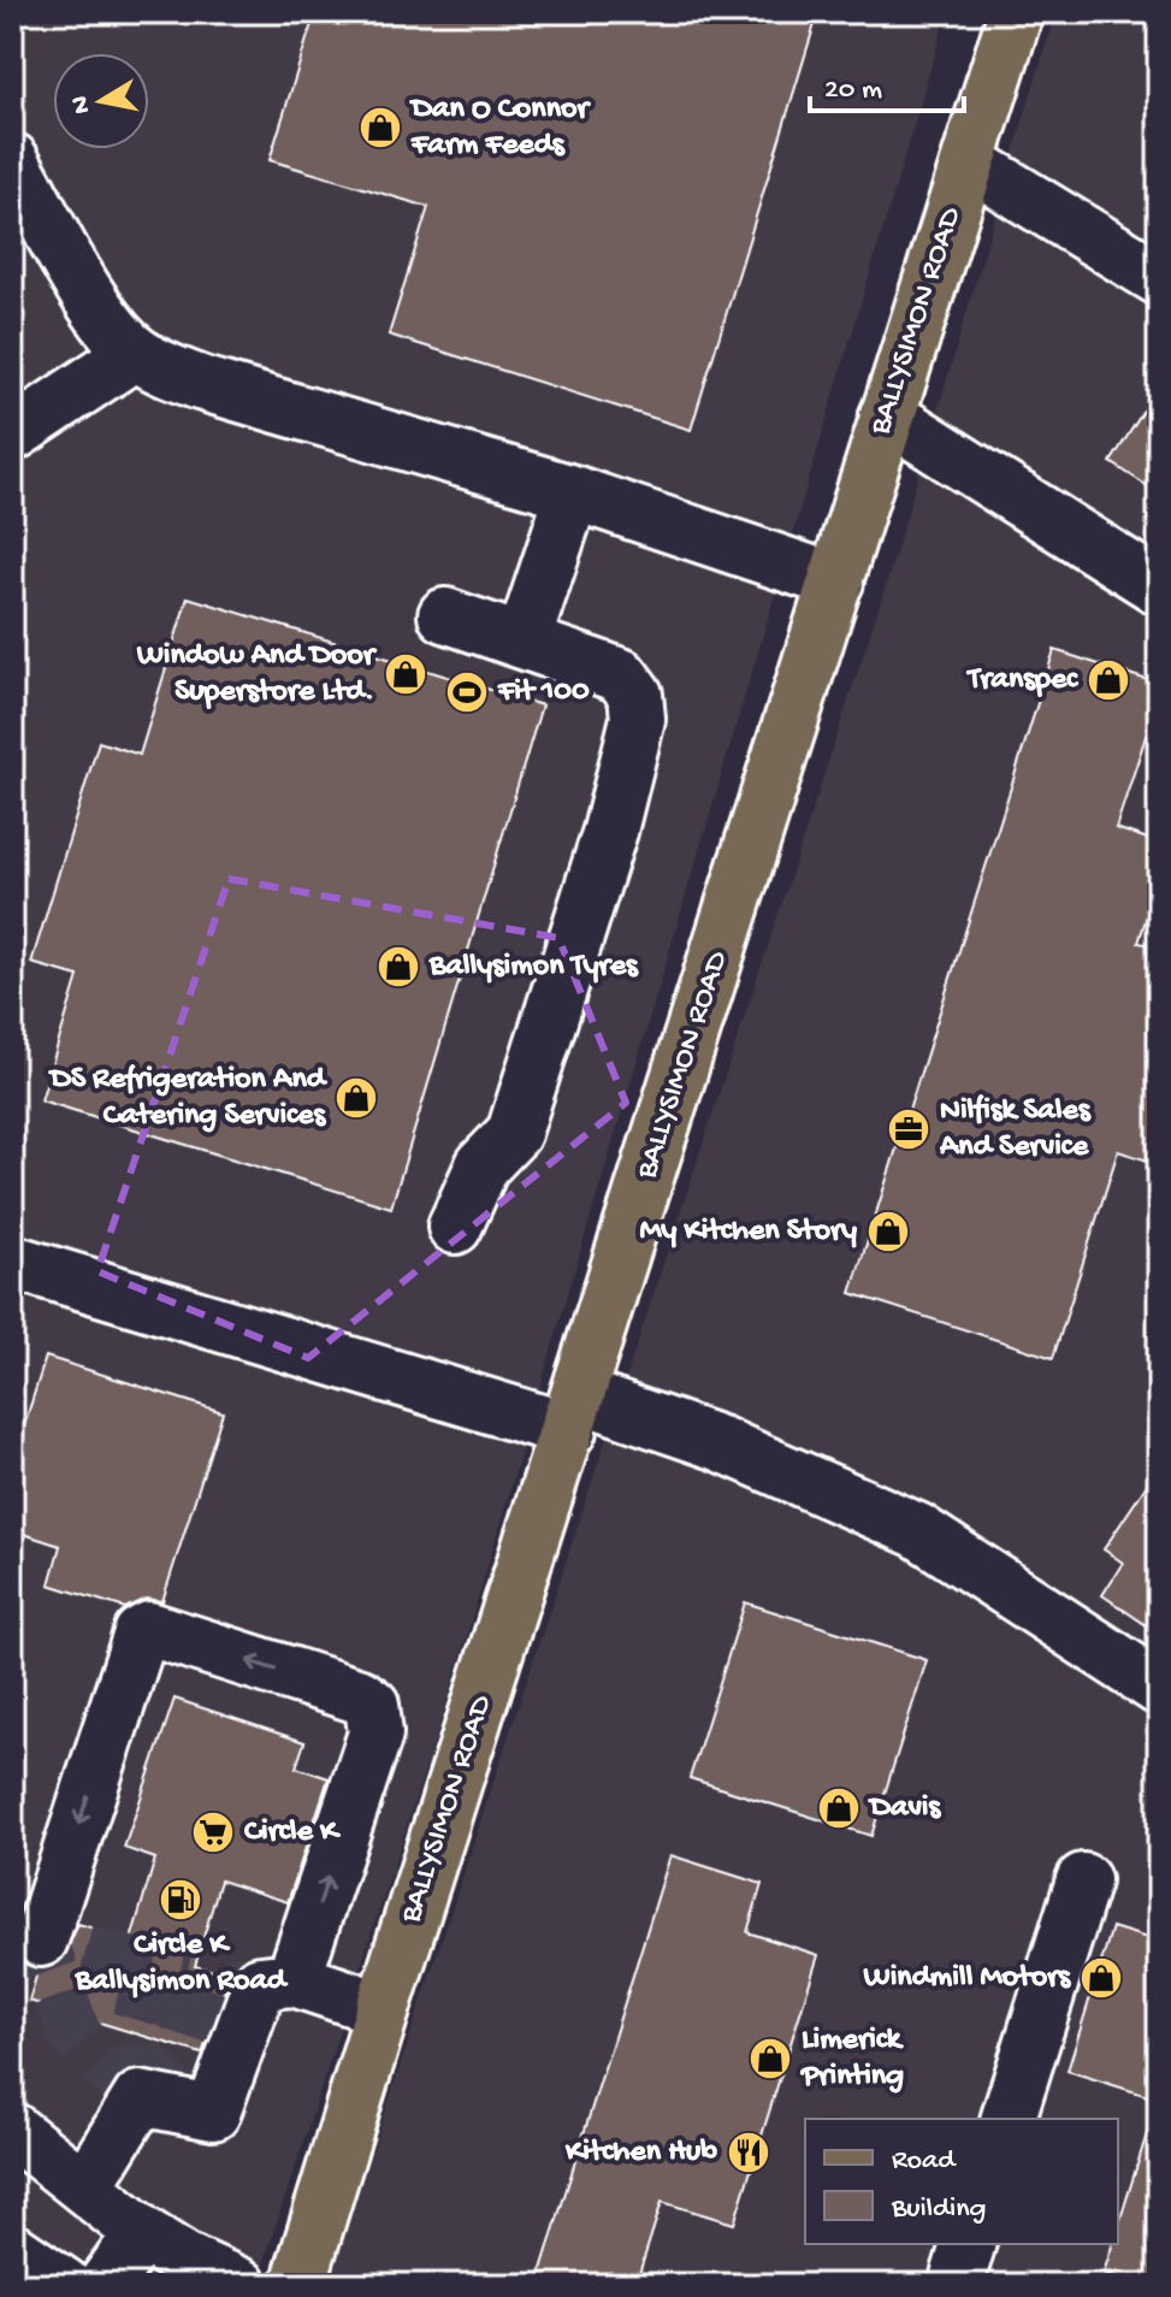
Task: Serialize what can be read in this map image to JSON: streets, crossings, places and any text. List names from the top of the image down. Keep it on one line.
{"streets":{"main road":["BALLYSIMON ROAD"]},"places":{"shop":["Dan O Connor Farm Feeds","Window And Door Superstore Ltd.","Transpec","Ballysimon Tyres","DS Refrigeration And Catering Services","My Kitchen Story","Davis","Windmill Motors","Limerick Printing"],"sports":["Fit 100"],"office":["Nilfisk Sales And Service"],"supermarket":["Circle K"],"fuel station":["Circle K Ballysimon Road"],"restaurant":["Kitchen Hub"]},"legend":["Road","Building"],"scale_bar":"20 m","north":"left"}
